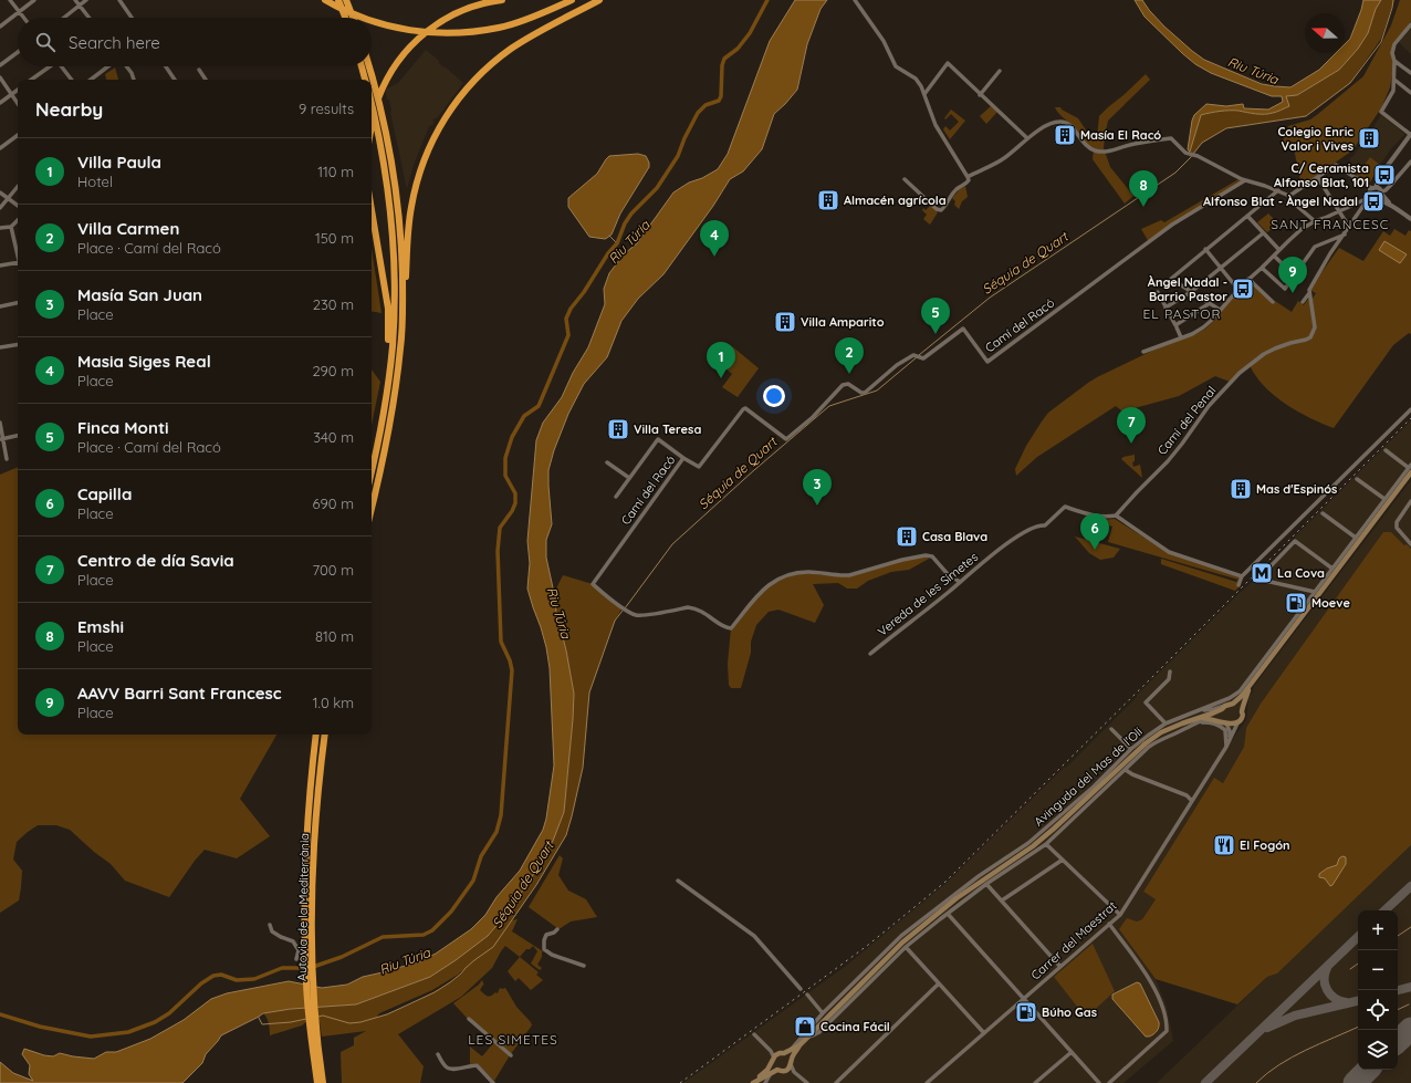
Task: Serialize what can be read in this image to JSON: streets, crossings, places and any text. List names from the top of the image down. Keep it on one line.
{"streets":{"highway":["Autovia de la Mediterrània"],"street":["Camí del Racó","Camí del Penal","Vereda de les Simetes","Avinguda del Mas de l'Oli","Carrer del Maestrat"]},"crossings":[["Camí del Racó","Vereda de les Simetes"],["Camí del Penal","Vereda de les Simetes"]],"districts":["SANT FRANCESC","EL PASTOR","LES SIMETES"],"water":["Riu Túria","Séquia de Quart"],"places":{"building":["Masía El Racó","Colegio Enric Valor i Vives","Almacén agrícola","Villa Amparito","Villa Teresa","Mas d'Espinós","Casa Blava"],"bus stop":["C/ Ceramista Alfonso Blat, 101","Alfonso Blat - Àngel Nadal","Àngel Nadal - Barrio Pastor"],"metro station":["La Cova"],"fuel station":["Moeve","Búho Gas"],"restaurant":["El Fogón"],"shop":["Cocina Fácil"]},"north":"left","page":{"search":"Search here","heading":["Nearby","9 results"],"list":[{"mark":"1","name":"Villa Paula","note":"Hotel","value":"110 m"},{"mark":"2","name":"Villa Carmen","note":"Place · Camí del Racó","value":"150 m"},{"mark":"3","name":"Masía San Juan","note":"Place","value":"230 m"},{"mark":"4","name":"Masia Siges Real","note":"Place","value":"290 m"},{"mark":"5","name":"Finca Monti","note":"Place · Camí del Racó","value":"340 m"},{"mark":"6","name":"Capilla","note":"Place","value":"690 m"},{"mark":"7","name":"Centro de día Savia","note":"Place","value":"700 m"},{"mark":"8","name":"Emshi","note":"Place","value":"810 m"},{"mark":"9","name":"AAVV Barri Sant Francesc","note":"Place","value":"1.0 km"}],"pins":["8","4","9","5","2","1","7","3","6"],"map_buttons":["+","−"]}}
